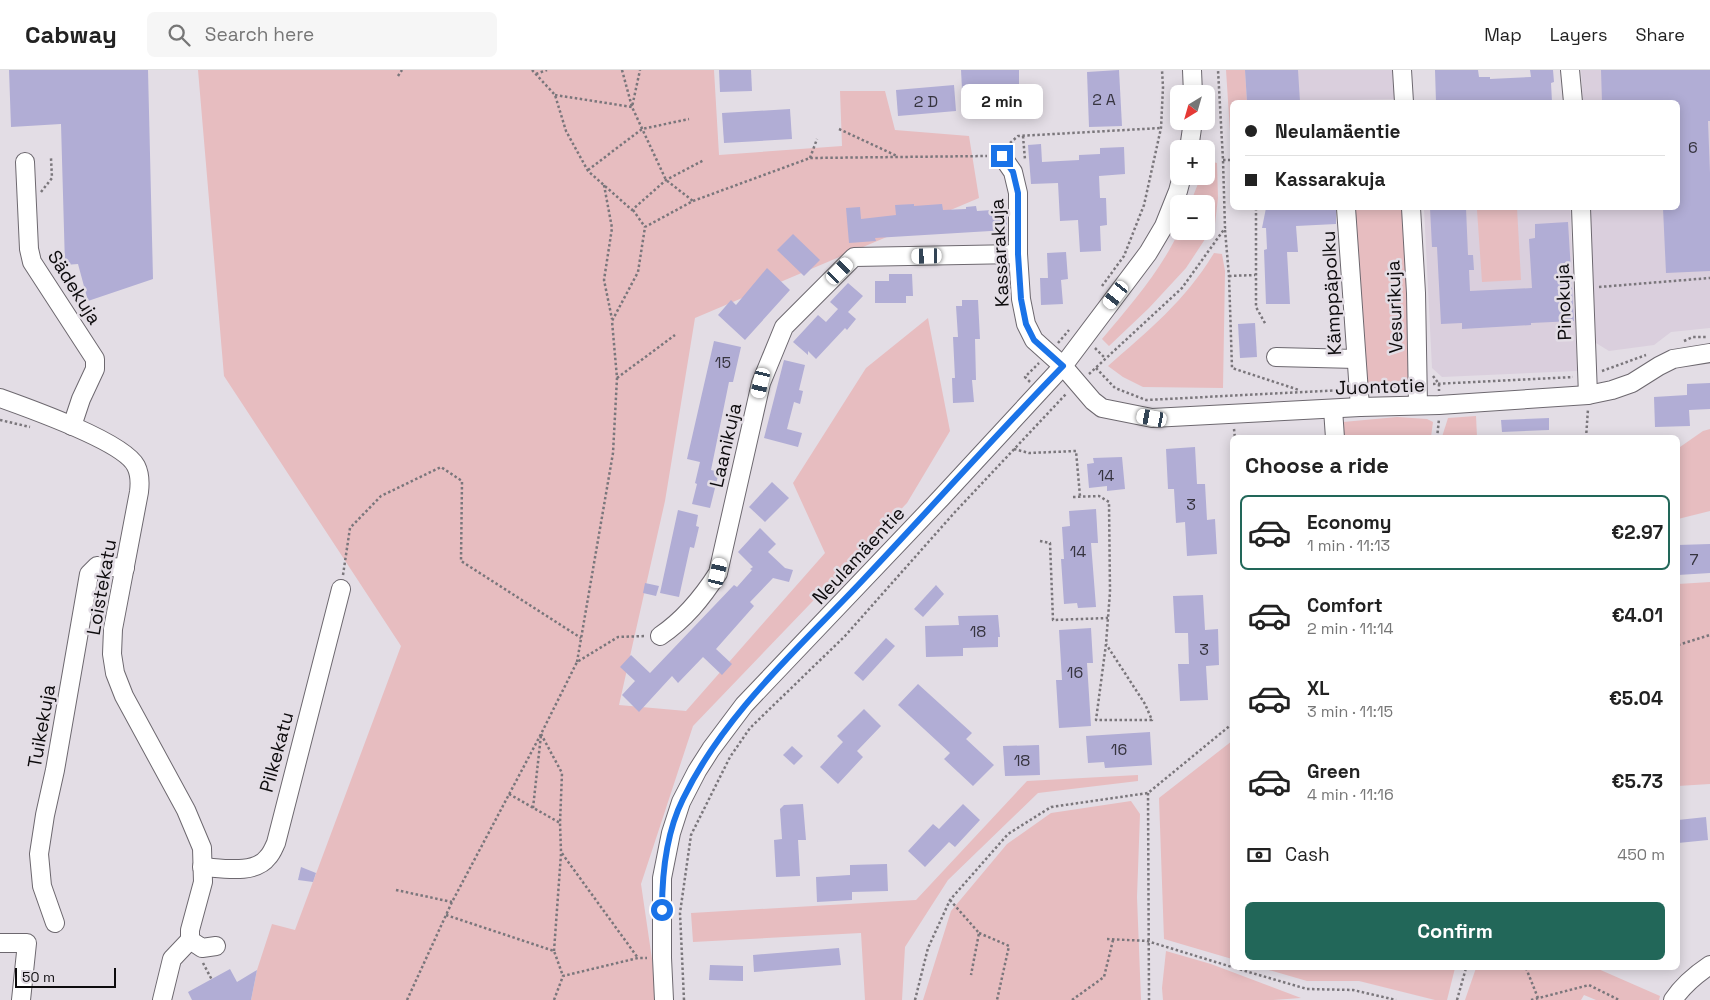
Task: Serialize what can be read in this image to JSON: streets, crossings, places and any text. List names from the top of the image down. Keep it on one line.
{"streets":{"street":["Kassarakuja","Sädekuja","Kämppäpolku","Pinokuja","Vesurikuja","Juontotie","Laanikuja","Neulamäentie","Loistekatu","Tuikekuja","Pilkekatu"]},"crossings":[["Kassarakuja","Juontotie"],["Kassarakuja","Laanikuja"],["Kassarakuja","Neulamäentie"],["Sädekuja","Loistekatu"],["Kämppäpolku","Juontotie"],["Pinokuja","Juontotie"],["Vesurikuja","Juontotie"],["Juontotie","Neulamäentie"],["Loistekatu","Tuikekuja"],["Loistekatu","Pilkekatu"]],"house_numbers":["2 A","2 D","6","15","14","3","14","7","18","3","16","16","18"],"scale_bar":"50 m","north":"bottom left","page":{"header":"Cabway","search":"Search here","nav":["Map","Layers","Share"],"bubble":"2 min","map_buttons":["+","−"],"banner":["Neulamäentie","Kassarakuja"],"heading":"Choose a ride","list":[{"name":"Economy","note":"1 min · 11:13","value":"€2.97"},{"name":"Comfort","note":"2 min · 11:14","value":"€4.01"},{"name":"XL","note":"3 min · 11:15","value":"€5.04"},{"name":"Green","note":"4 min · 11:16","value":"€5.73"}],"pay":["Cash","450 m"],"buttons":"Confirm","scale":"50 m"}}
